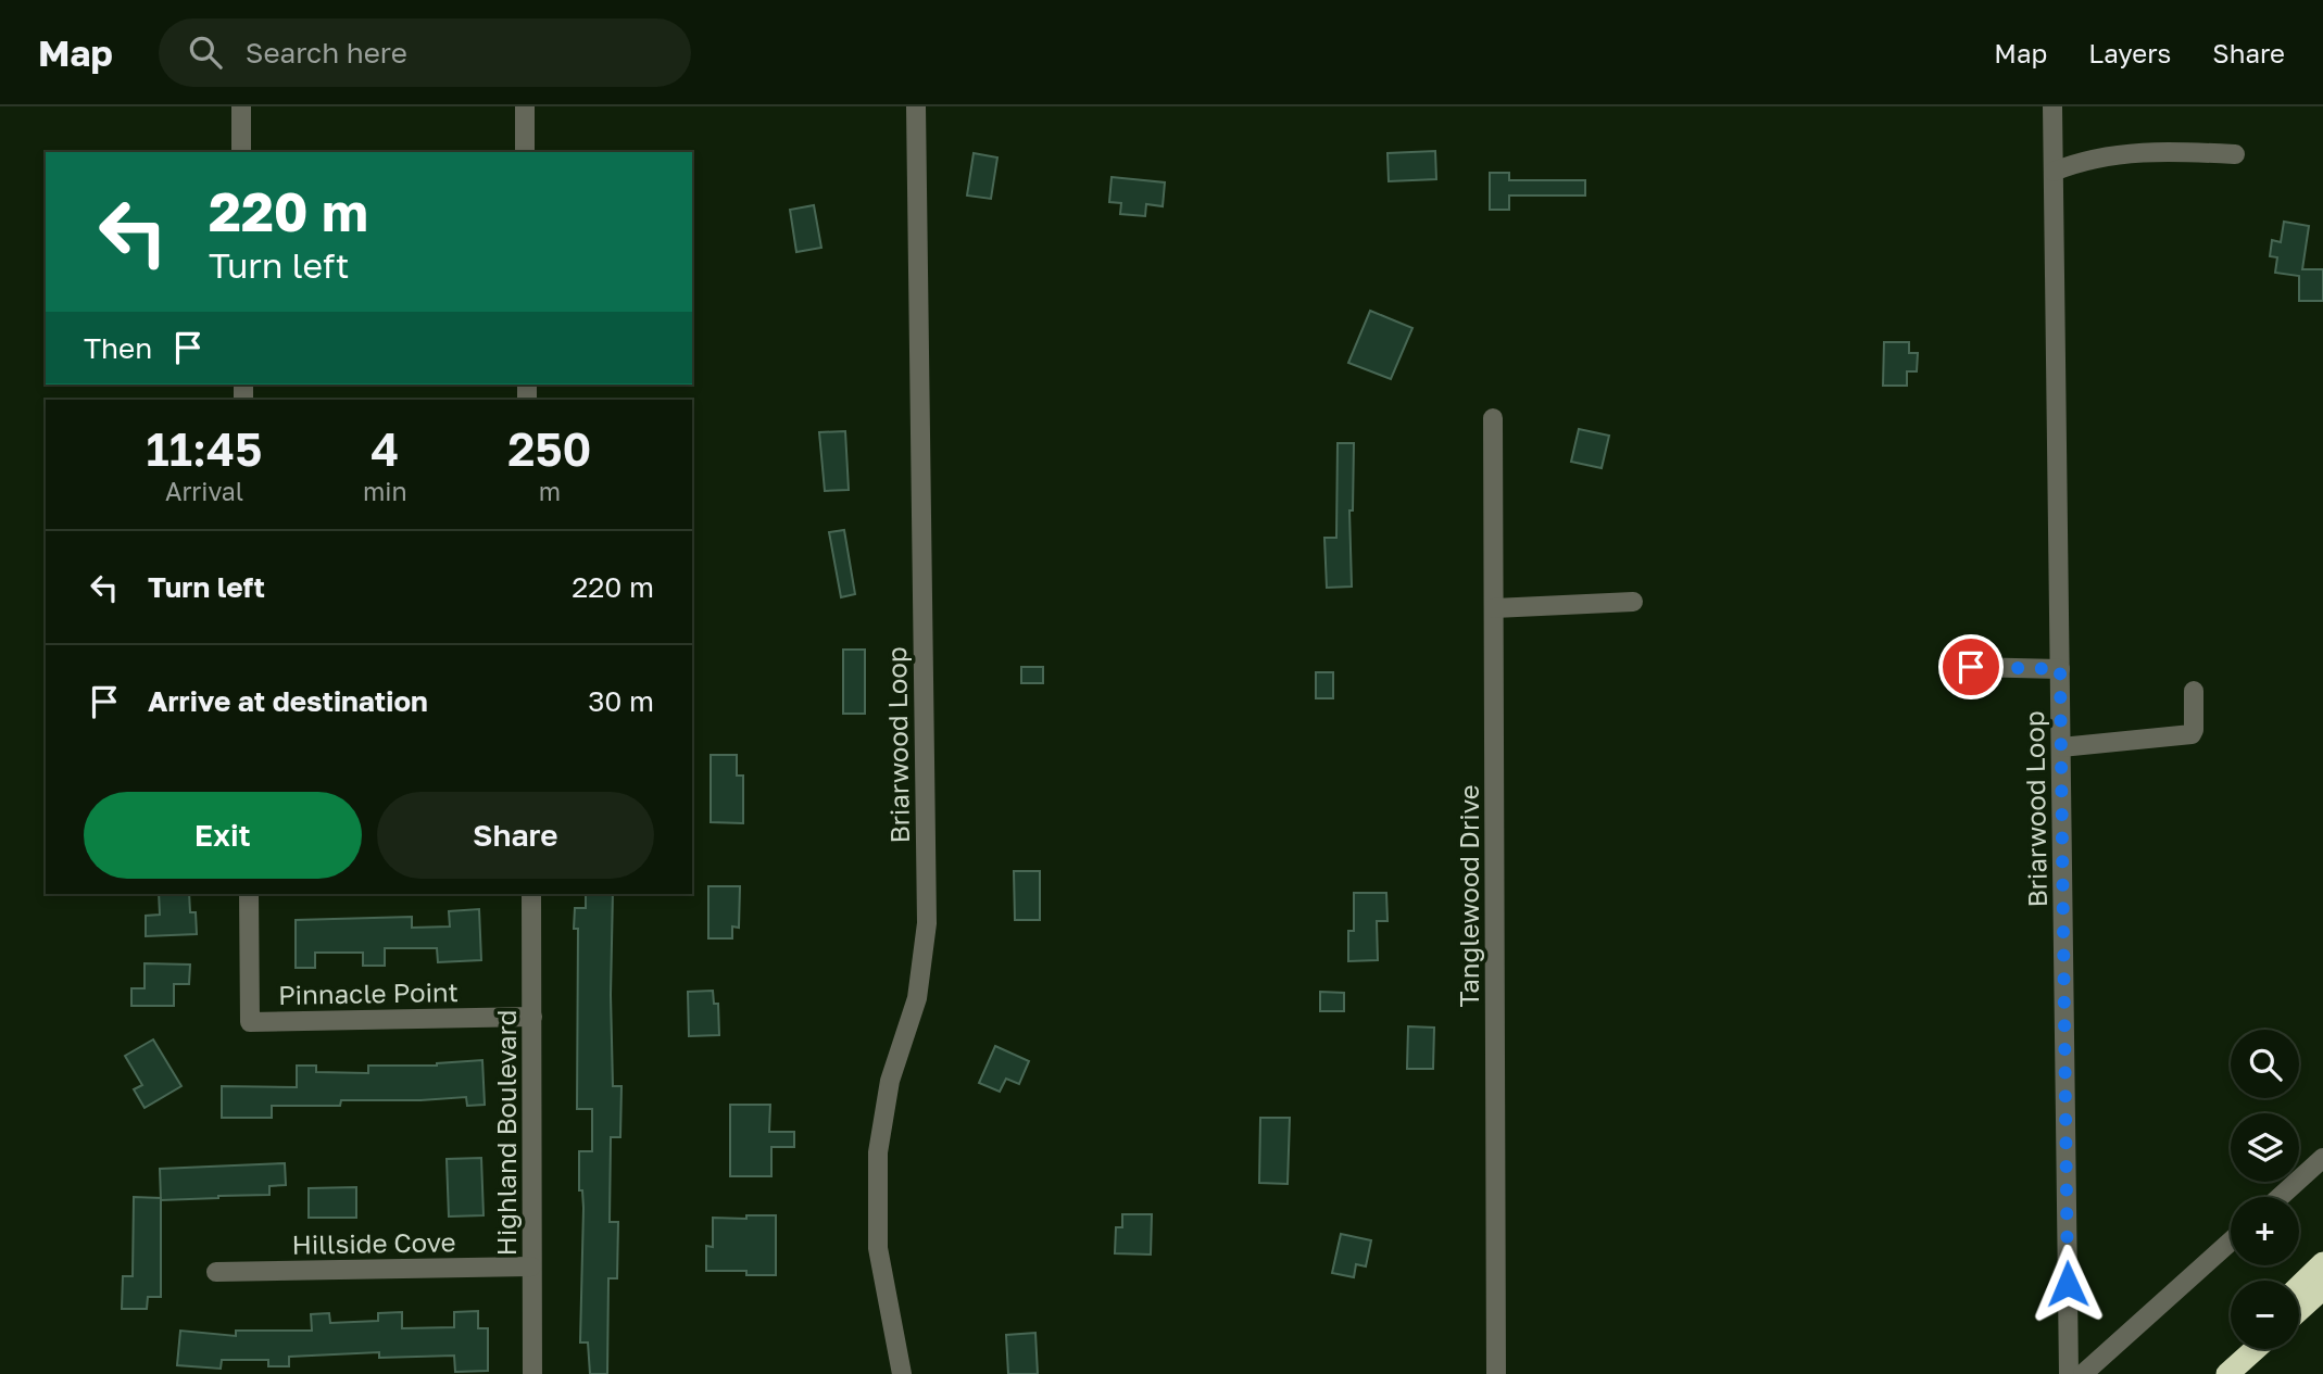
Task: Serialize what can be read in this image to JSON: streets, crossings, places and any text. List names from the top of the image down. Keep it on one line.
{"streets":{"street":["Briarwood Loop","Tanglewood Drive","Pinnacle Point","Highland Boulevard","Hillside Cove"]},"crossings":[["Pinnacle Point","Highland Boulevard"],["Highland Boulevard","Hillside Cove"]],"page":{"header":"Map","search":"Search here","nav":["Map","Layers","Share"],"turn":["220 m","Turn left"],"then":"Then","eta":["11:45","Arrival","4","min","250","m"],"list":[{"name":"Turn left","value":"220 m"},{"name":"Arrive at destination","value":"30 m"}],"buttons":["Exit","Share"],"map_buttons":["+","−"]}}
